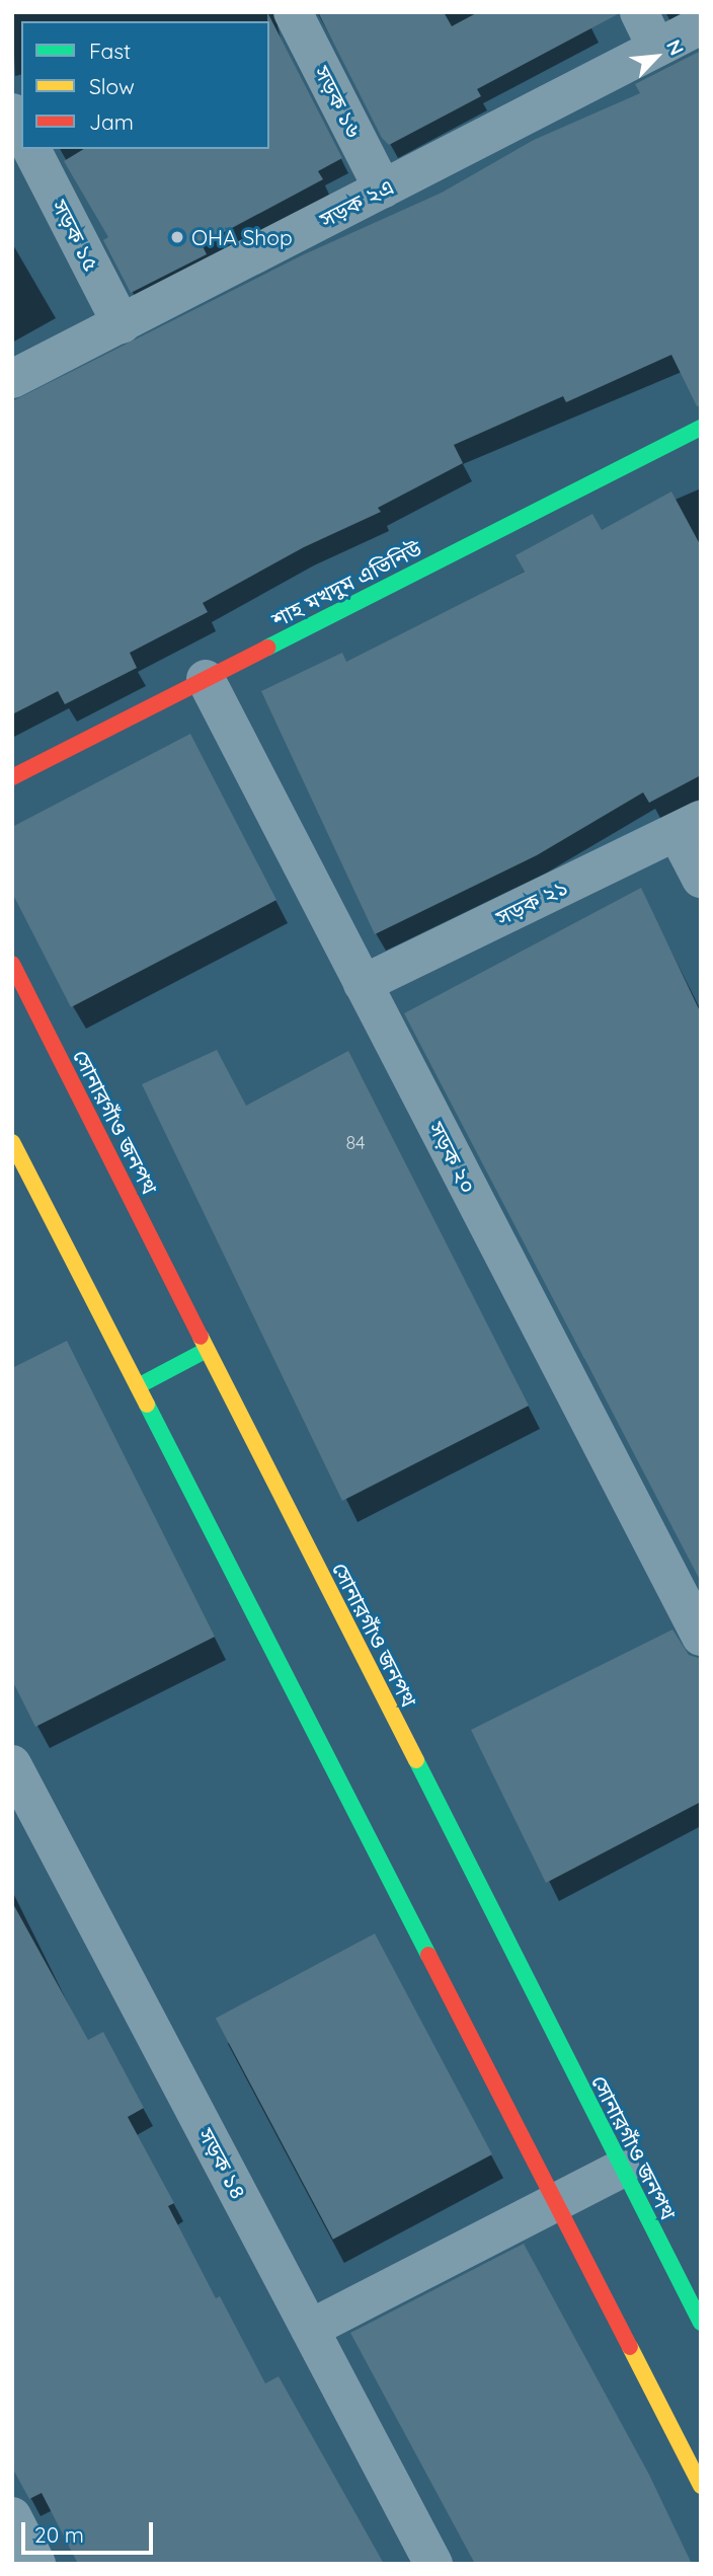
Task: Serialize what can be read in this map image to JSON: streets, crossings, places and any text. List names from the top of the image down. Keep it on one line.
{"streets":{"main road":["শাহ মখদুম এভিনিউ","সোনারগাঁও জনপথ"],"street":["সড়ক ১৬","সড়ক ২এ","সড়ক ১৫","সড়ক ২১","সড়ক ২০","সড়ক ১৪"]},"crossings":[["সড়ক ১৬","সড়ক ২এ"],["সড়ক ২এ","সড়ক ১৫"],["শাহ মখদুম এভিনিউ","সড়ক ২০"],["সড়ক ২১","সড়ক ২০"]],"places":["OHA Shop"],"house_numbers":["84"],"legend":["Fast","Slow","Jam"],"scale_bar":"20 m","north":"top right"}
